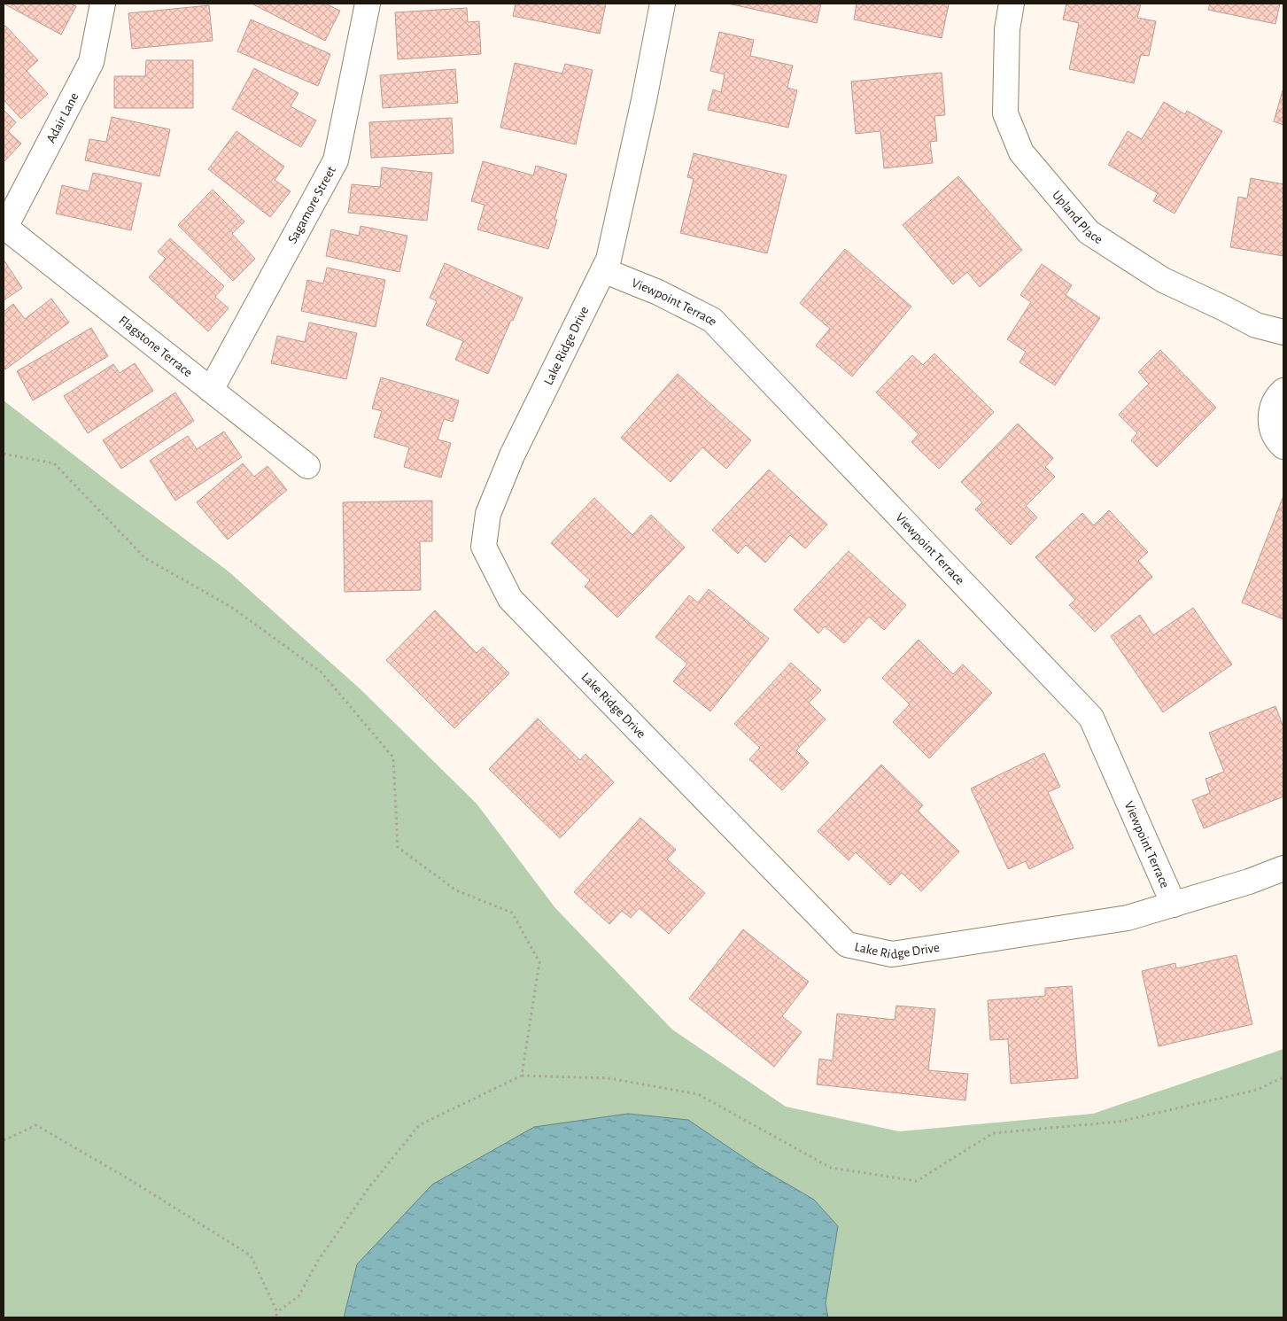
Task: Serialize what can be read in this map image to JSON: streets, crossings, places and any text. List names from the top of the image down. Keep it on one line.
{"streets":{"street":["Adair Lane","Sagamore Street","Upland Place","Viewpoint Terrace","Flagstone Terrace","Lake Ridge Drive"]},"crossings":[["Adair Lane","Flagstone Terrace"],["Sagamore Street","Flagstone Terrace"],["Viewpoint Terrace","Lake Ridge Drive"]]}
